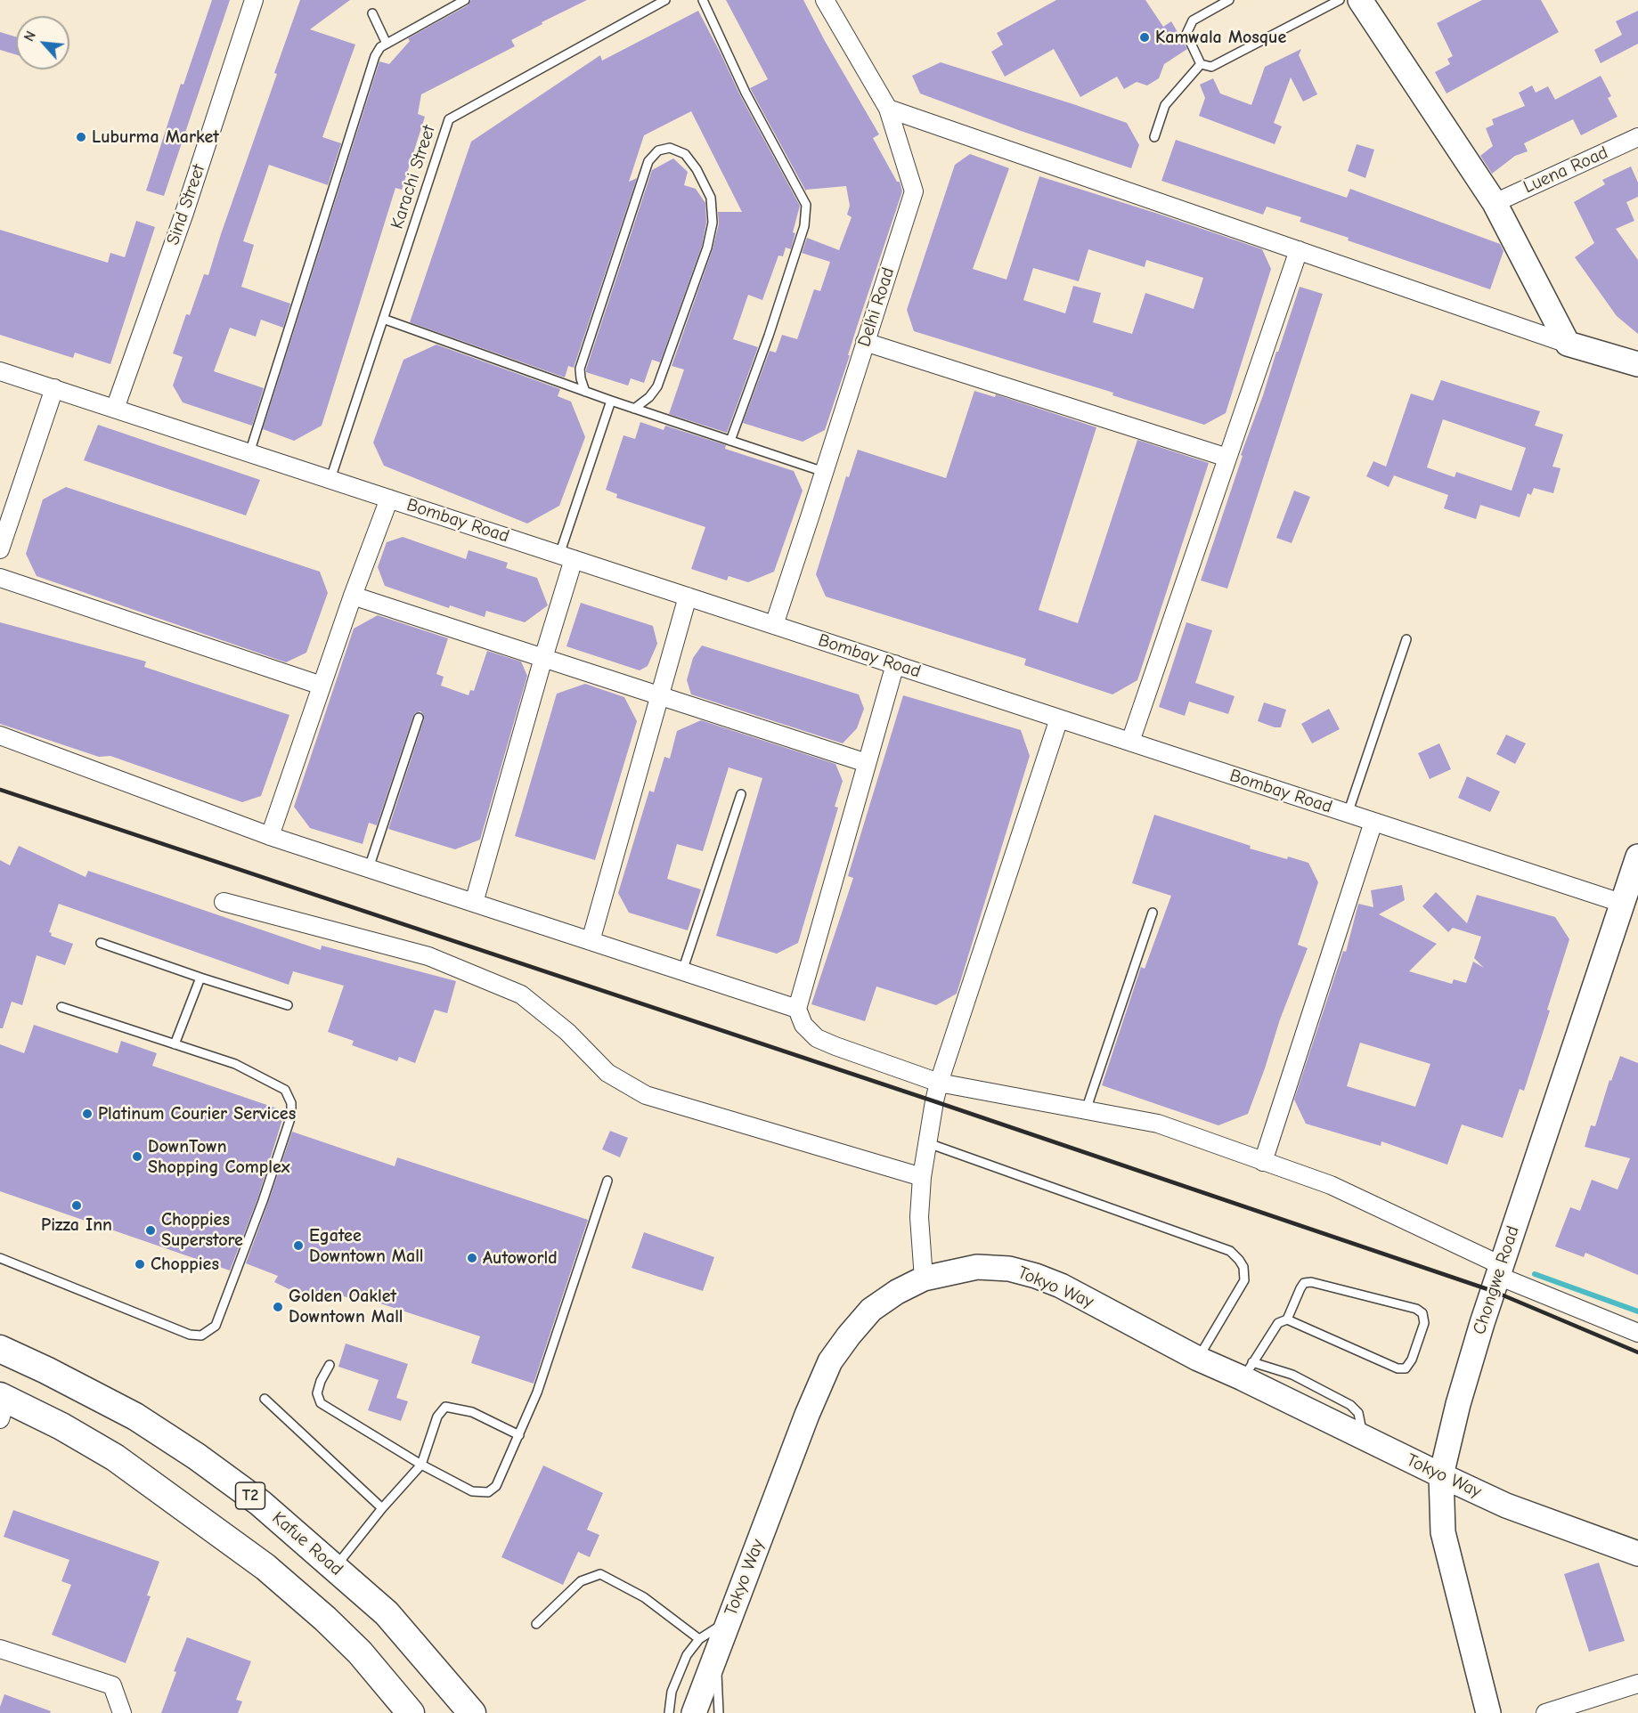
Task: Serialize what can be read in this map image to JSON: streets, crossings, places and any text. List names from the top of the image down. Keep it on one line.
{"streets":{"main road":["T2","Kafue Road"],"street":["Luena Road","Sind Street","Delhi Road","Bombay Road","Chongwe Road","Tokyo Way"],"lane":["Karachi Street"]},"crossings":[["Karachi Street","Bombay Road"],["Sind Street","Bombay Road"],["Delhi Road","Bombay Road"],["Bombay Road","Chongwe Road"],["Chongwe Road","Tokyo Way"]],"places":["Kamwala Mosque","Luburma Market","Platinum Courier Services","DownTown Shopping Complex","Pizza Inn","Choppies Superstore","Egatee Downtown Mall","Autoworld","Choppies","Golden Oaklet Downtown Mall"],"north":"top left"}
